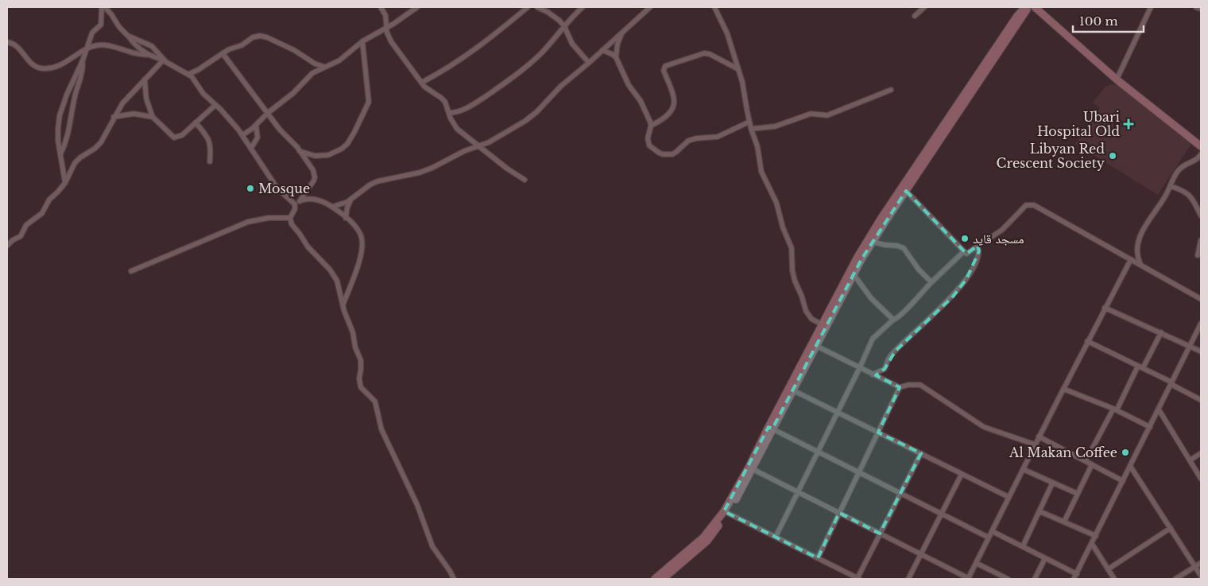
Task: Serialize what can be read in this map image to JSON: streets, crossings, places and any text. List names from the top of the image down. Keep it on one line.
{"places":{"health":["Ubari Hospital Old"],"other":["Libyan Red Crescent Society","Mosque","مسجد قايد","Al Makan Coffee"]},"scale_bar":"100 m"}
